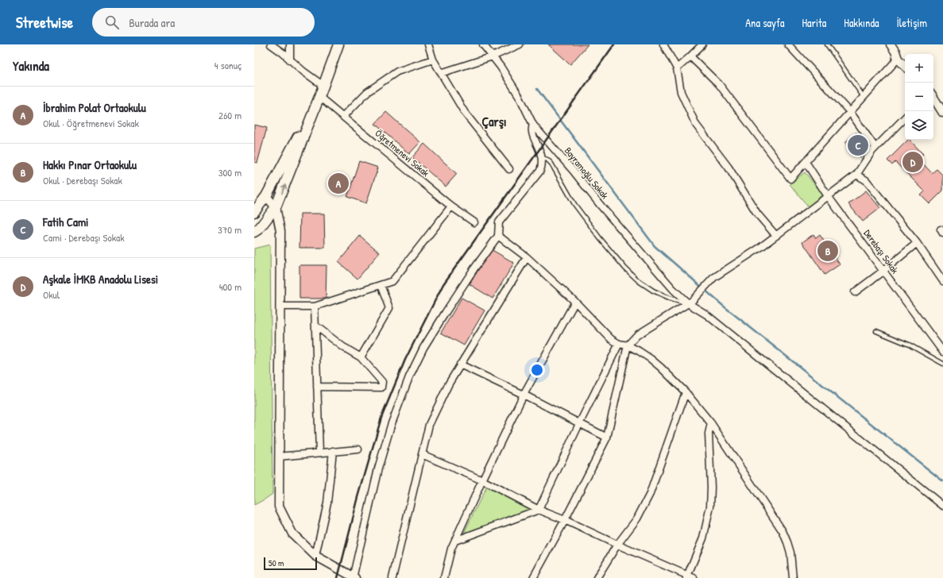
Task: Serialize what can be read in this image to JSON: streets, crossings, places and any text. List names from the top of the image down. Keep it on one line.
{"streets":{"street":["Öğretmenevi Sokak","Bayramoğlu Sokak","Derebaşı Sokak"]},"districts":["Çarşı"],"scale_bar":"50 m","page":{"header":"Streetwise","search":"Burada ara","nav":["Ana sayfa","Harita","Hakkında","İletişim"],"heading":["Yakında","4 sonuç"],"map_buttons":["+","−"],"list":[{"mark":"A","name":"İbrahim Polat Ortaokulu","note":"Okul · Öğretmenevi Sokak","value":"260 m"},{"mark":"B","name":"Hakkı Pınar Ortaokulu","note":"Okul · Derebaşı Sokak","value":"300 m"},{"mark":"C","name":"Fatih Cami","note":"Cami · Derebaşı Sokak","value":"370 m"},{"mark":"D","name":"Aşkale İMKB Anadolu Lisesi","note":"Okul","value":"400 m"}],"pins":["C","D","A","B"],"scale":"50 m"}}
